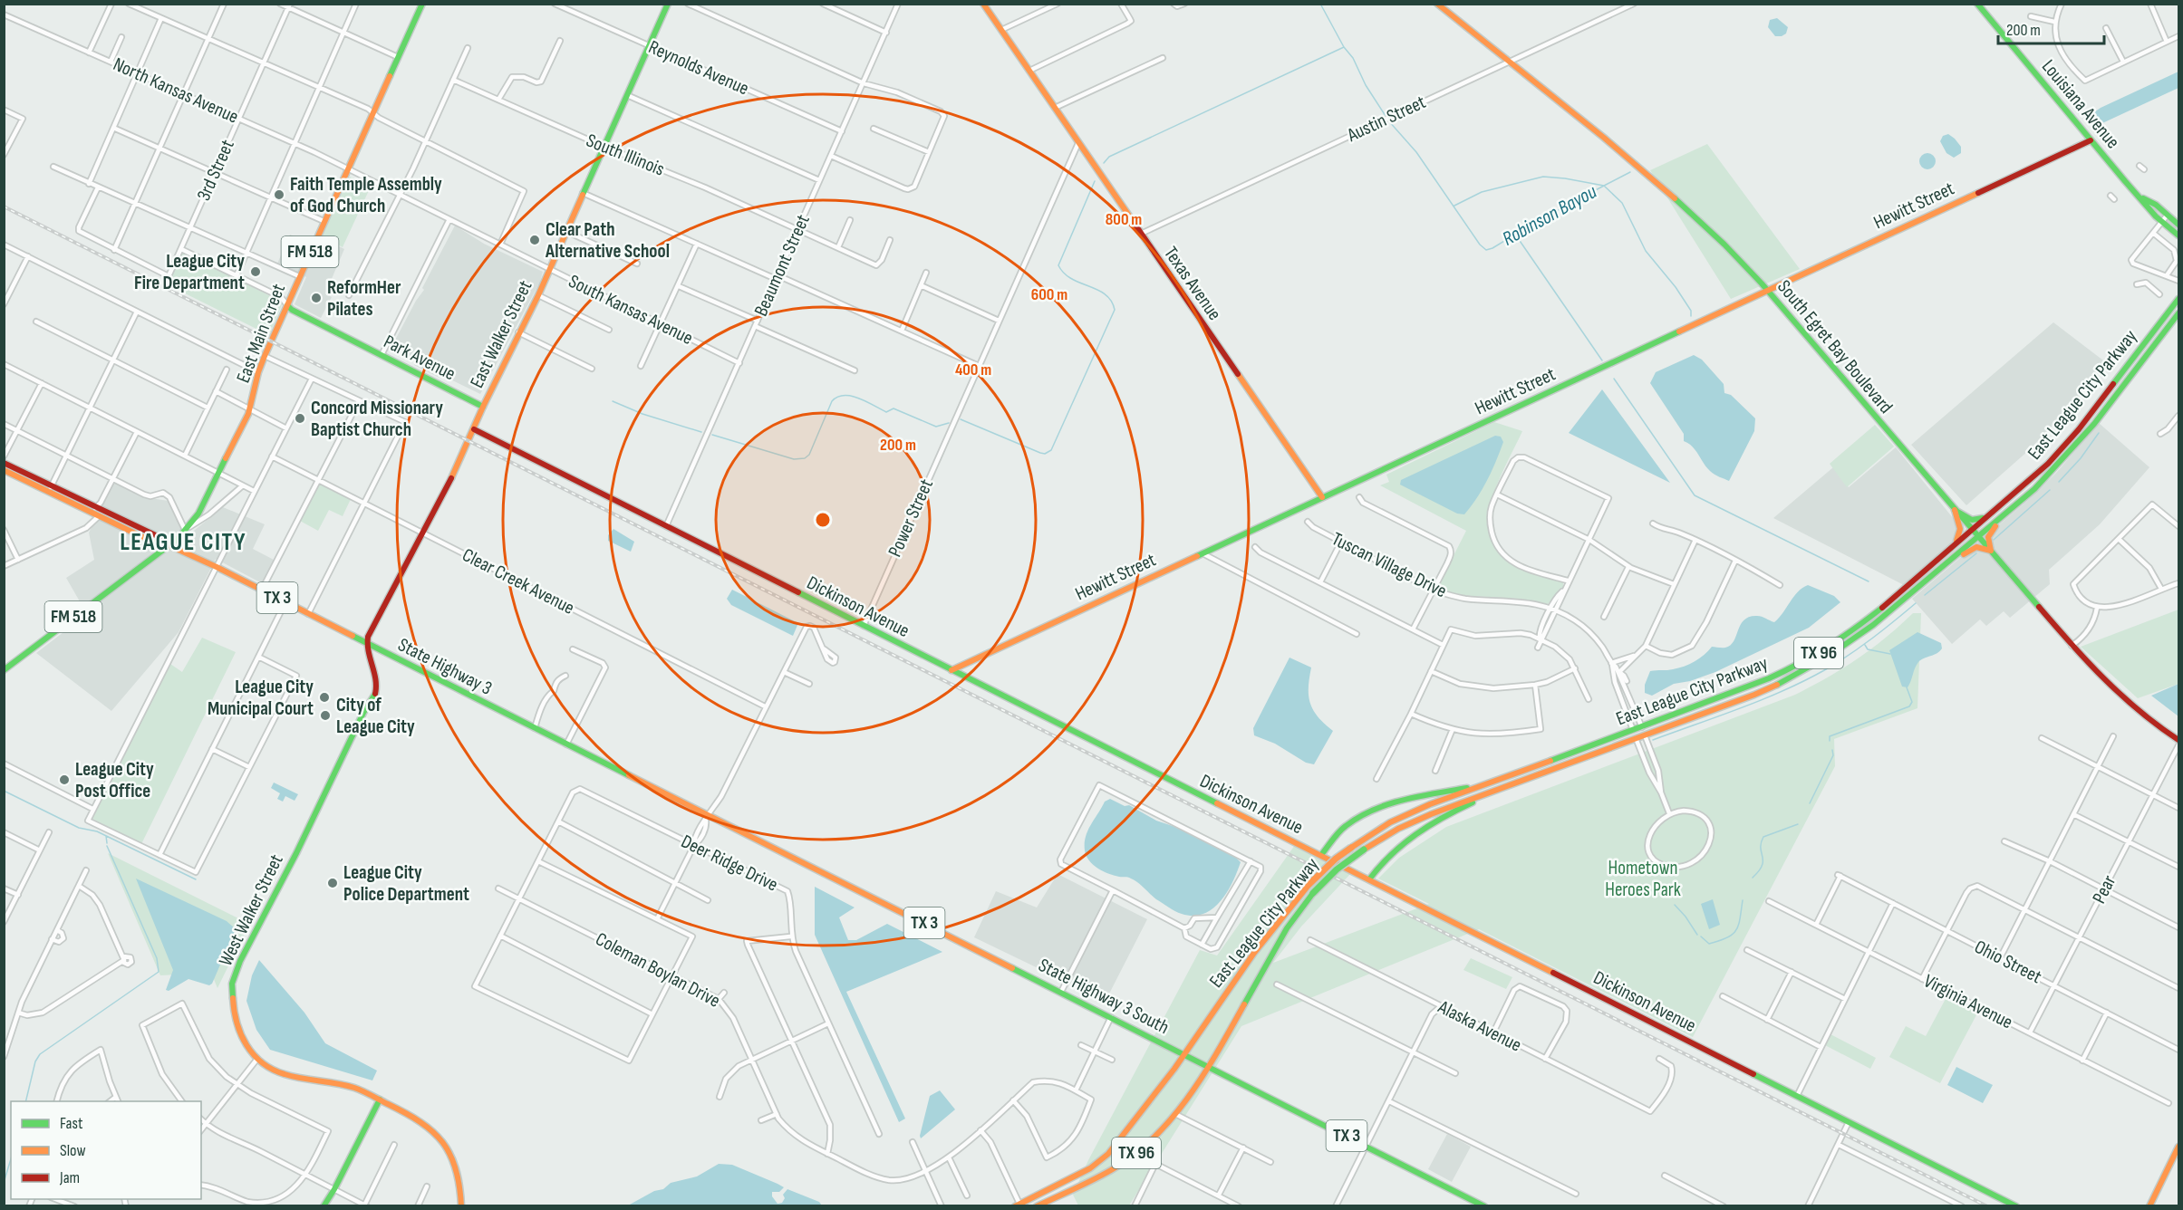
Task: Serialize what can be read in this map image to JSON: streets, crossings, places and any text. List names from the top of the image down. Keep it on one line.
{"streets":{"main road":["Louisiana Avenue","Hewitt Street","FM 518","Texas Avenue","East Main Street","East Walker Street","South Egret Bay Boulevard","Park Avenue","East League City Parkway","TX 3","Dickinson Avenue","TX 96","State Highway 3","West Walker Street","State Highway 3 South"],"street":["Reynolds Avenue","North Kansas Avenue","Austin Street","South Illinois","3rd Street","Beaumont Street","South Kansas Avenue","Power Street","Tuscan Village Drive","Clear Creek Avenue","Deer Ridge Drive","Pear","Ohio Street","Coleman Boylan Drive","Virginia Avenue","Alaska Avenue"]},"crossings":[["Reynolds Avenue","Beaumont Street"],["Reynolds Avenue","East Walker Street"],["North Kansas Avenue","3rd Street"],["North Kansas Avenue","South Kansas Avenue"],["North Kansas Avenue","East Main Street"],["Louisiana Avenue","Hewitt Street"],["Austin Street","Texas Avenue"],["Austin Street","South Egret Bay Boulevard"],["South Illinois","Beaumont Street"],["South Illinois","East Walker Street"],["Hewitt Street","Texas Avenue"],["Hewitt Street","South Egret Bay Boulevard"],["Hewitt Street","Dickinson Avenue"],["FM 518","East Main Street"],["FM 518","State Highway 3"],["Beaumont Street","South Kansas Avenue"],["Beaumont Street","Dickinson Avenue"],["Texas Avenue","Power Street"],["South Kansas Avenue","East Main Street"],["South Kansas Avenue","East Walker Street"],["East Main Street","Park Avenue"],["East Main Street","State Highway 3"],["East Walker Street","Park Avenue"],["East Walker Street","Clear Creek Avenue"],["East Walker Street","Dickinson Avenue"],["East Walker Street","State Highway 3"],["East Walker Street","West Walker Street"],["South Egret Bay Boulevard","East League City Parkway"],["East League City Parkway","Tuscan Village Drive"],["East League City Parkway","TX 96"],["East League City Parkway","State Highway 3 South"],["Power Street","Dickinson Avenue"],["TX 96","State Highway 3 South"],["State Highway 3","West Walker Street"],["State Highway 3","State Highway 3 South"],["Pear","Ohio Street"],["Pear","Virginia Avenue"],["Ohio Street","Virginia Avenue"]],"districts":["LEAGUE CITY"],"water":["Robinson Bayou"],"parks":["Hometown Heroes Park"],"places":["Faith Temple Assembly of God Church","Clear Path Alternative School","League City Fire Department","ReformHer Pilates","Concord Missionary Baptist Church","League City Municipal Court","City of League City","League City Post Office","League City Police Department"],"legend":["Fast","Slow","Jam"],"scale_bar":"200 m","rings":["800 m","600 m","400 m","200 m"]}
